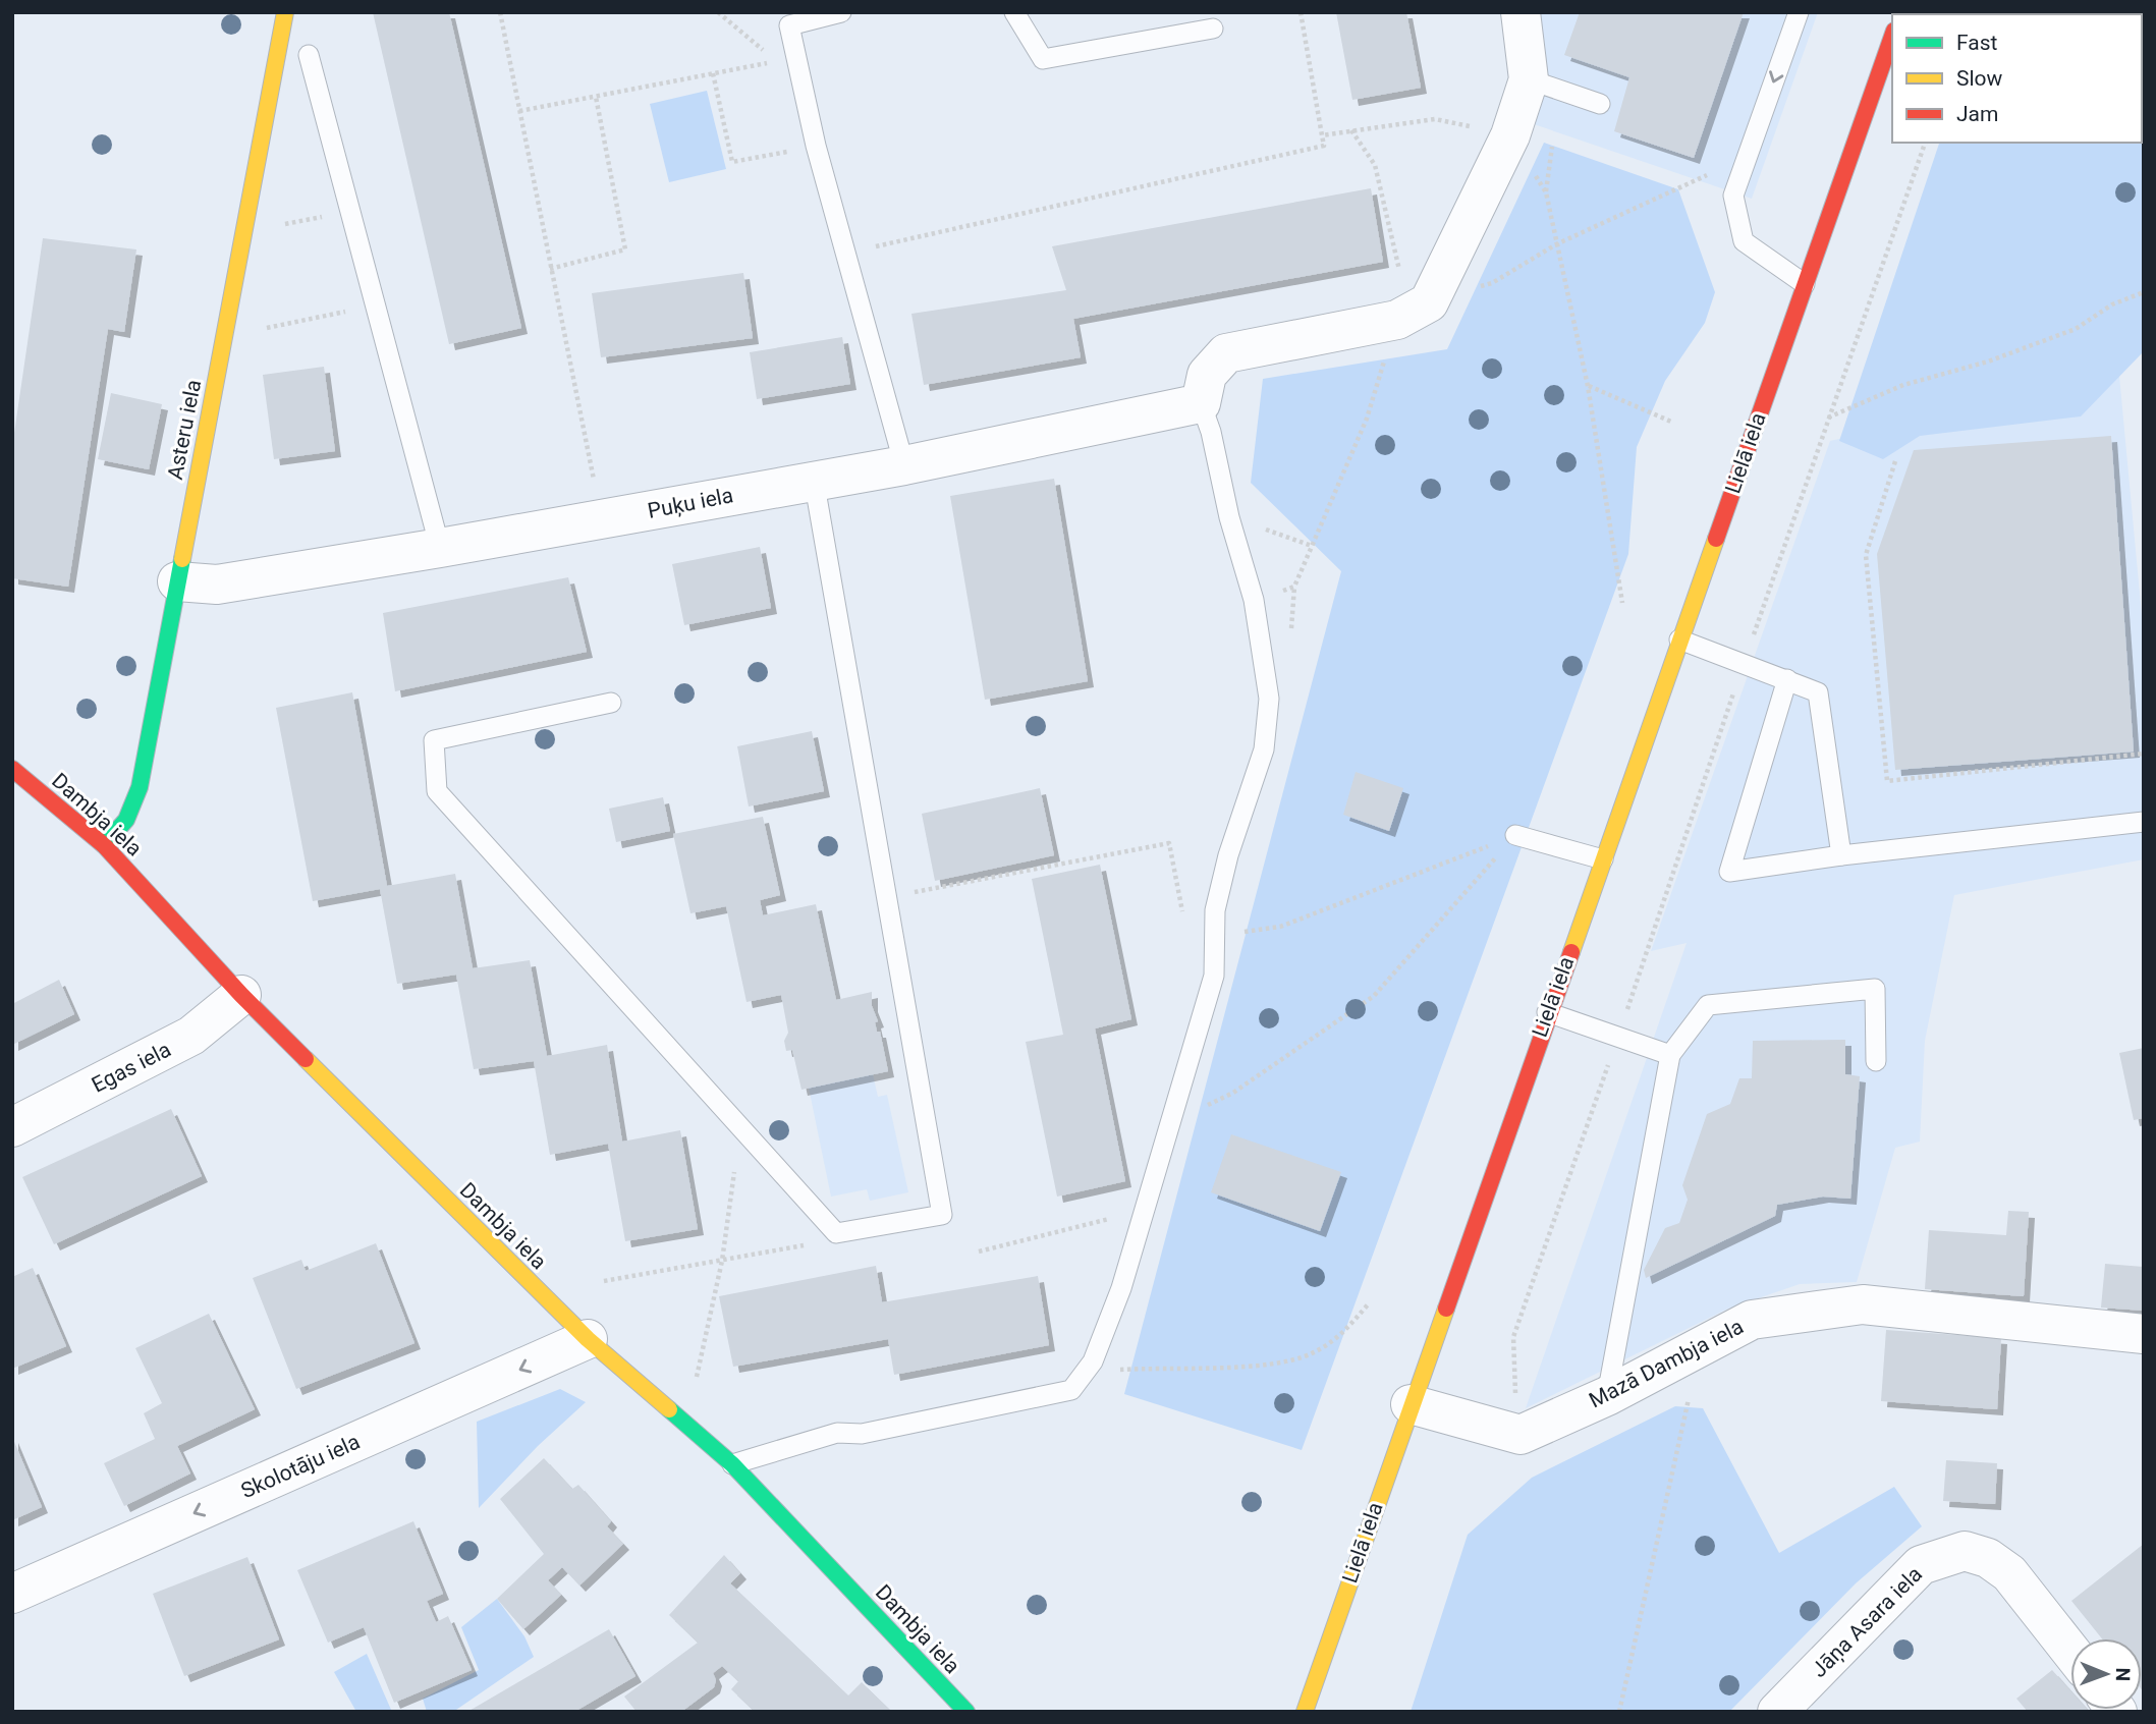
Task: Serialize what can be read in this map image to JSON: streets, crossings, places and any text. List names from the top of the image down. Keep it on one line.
{"streets":{"street":["Asteru iela","Lielā iela","Puķu iela","Dambja iela","Egas iela","Mazā Dambja iela","Skolotāju iela","Jāņa Asara iela"]},"crossings":[["Asteru iela","Puķu iela"],["Asteru iela","Dambja iela"],["Dambja iela","Egas iela"],["Dambja iela","Skolotāju iela"]],"one_way":["Skolotāju iela"],"legend":["Fast","Slow","Jam"],"north":"right"}
